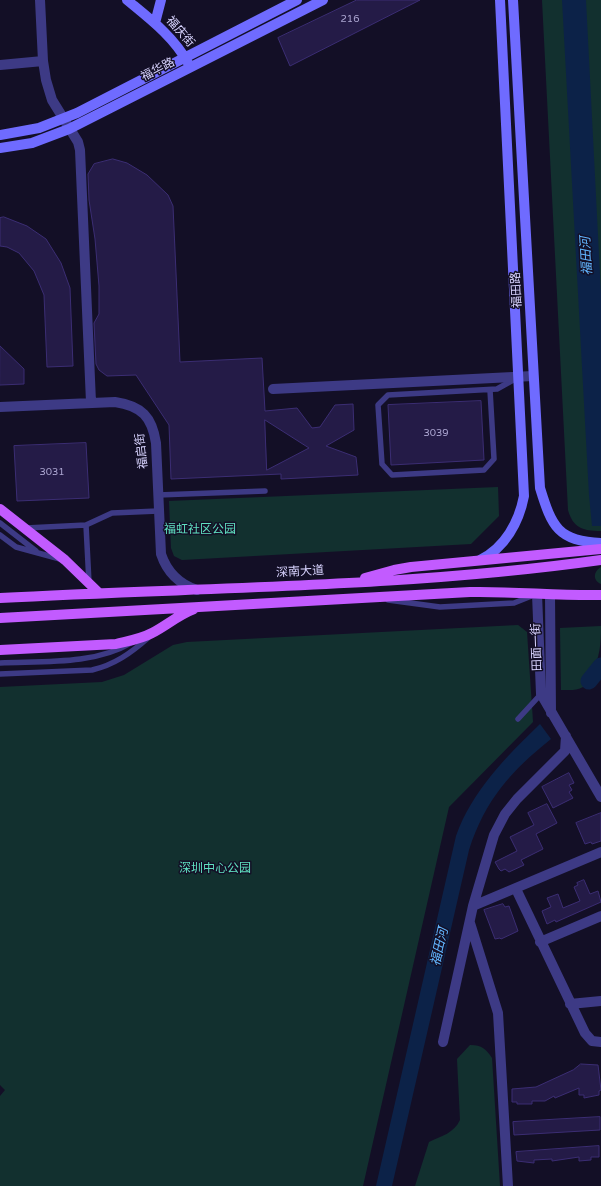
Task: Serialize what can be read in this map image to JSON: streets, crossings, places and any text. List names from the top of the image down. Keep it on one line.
{"streets":{"main road":["福庆街","福华路","福田路","深南大道"],"street":["福启街","田面一街"]},"crossings":[["福庆街","福华路"],["福启街","深南大道"]],"water":["福田河"],"parks":["福虹社区公园","深圳中心公园"],"house_numbers":["216","3039","3031"]}
